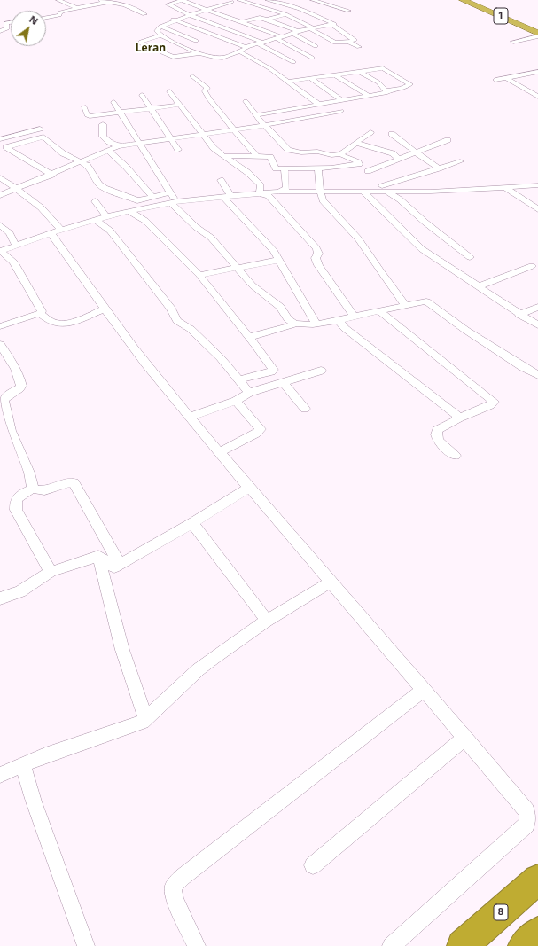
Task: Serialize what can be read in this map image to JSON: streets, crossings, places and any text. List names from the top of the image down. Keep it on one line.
{"streets":{"highway":["1","8"]},"districts":["Leran"],"north":"top right"}
